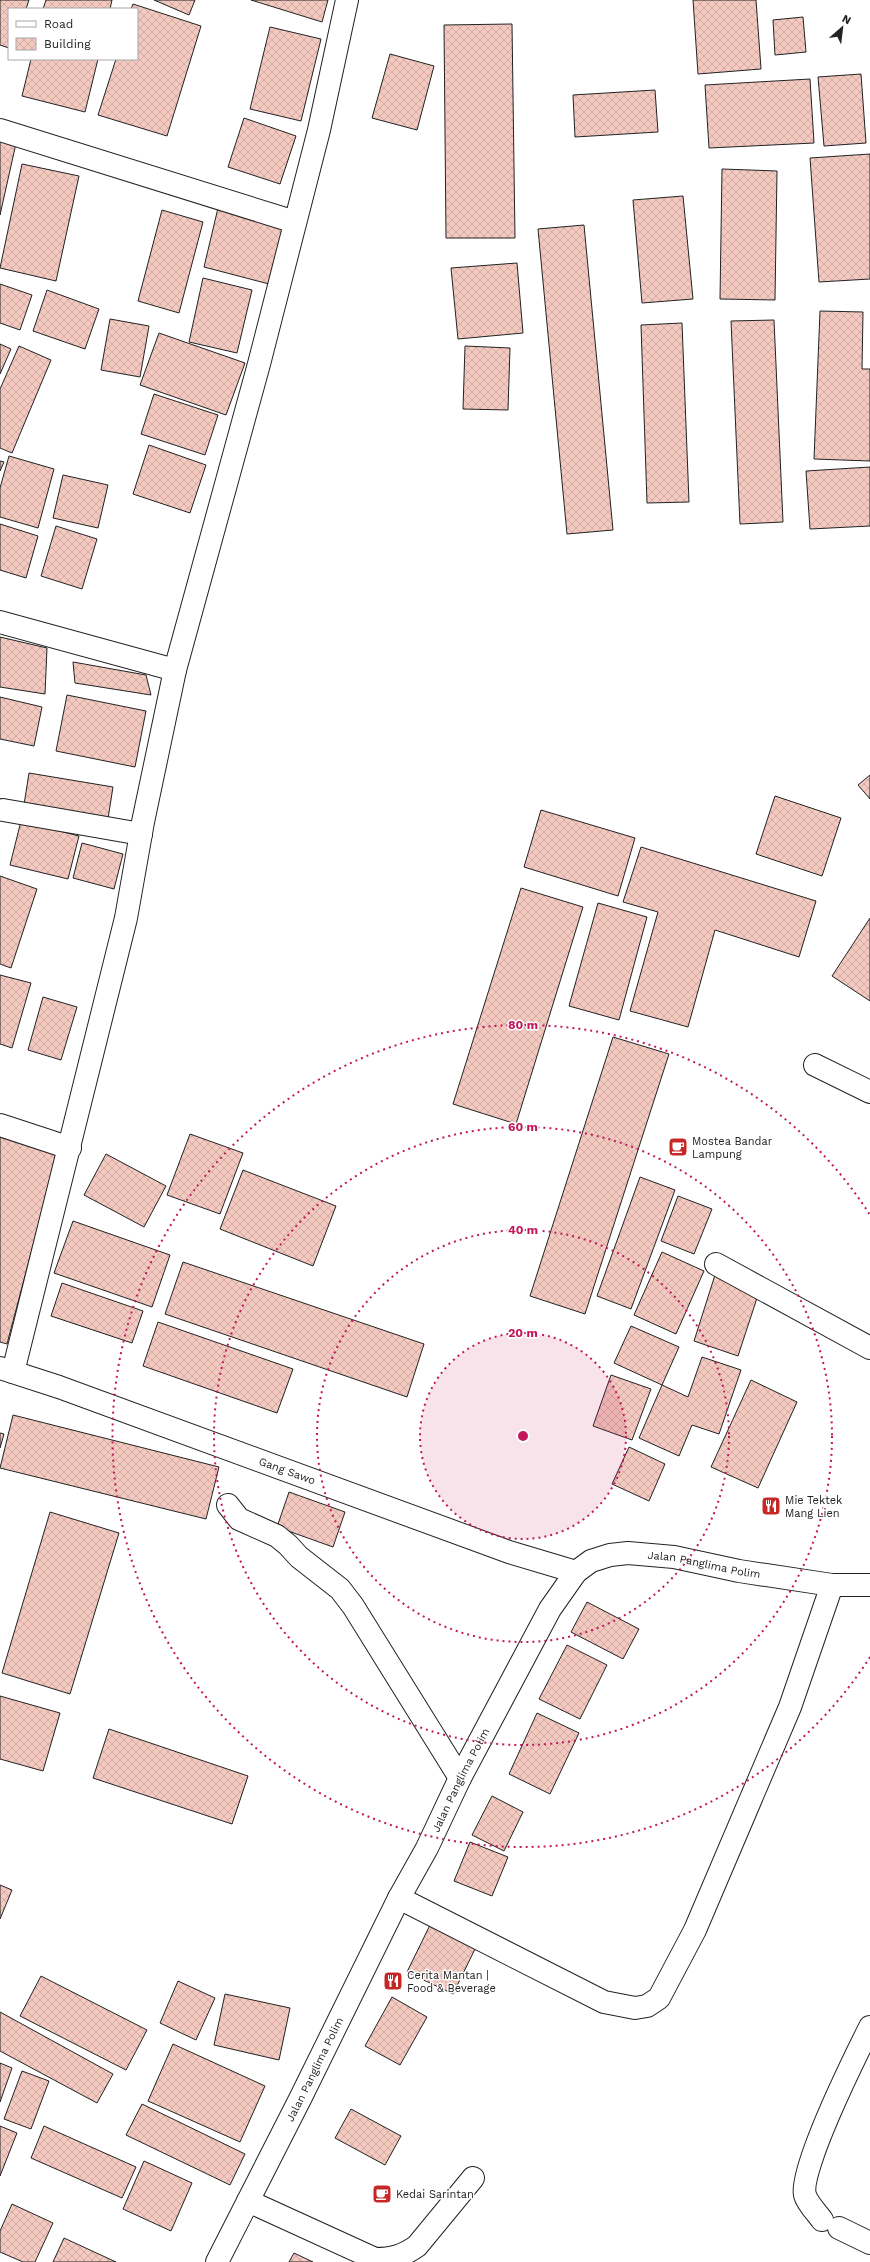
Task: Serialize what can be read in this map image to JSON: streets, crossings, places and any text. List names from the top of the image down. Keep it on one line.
{"streets":{"street":["Gang Sawo","Jalan Panglima Polim"]},"crossings":[["Gang Sawo","Jalan Panglima Polim"]],"places":{"cafe":["Mostea Bandar Lampung","Kedai Sarintan"],"restaurant":["Mie Tektek Mang Lien","Cerita Mantan | Food & Beverage"]},"legend":["Road","Building"],"north":"top right","rings":["80 m","60 m","40 m","20 m"]}
